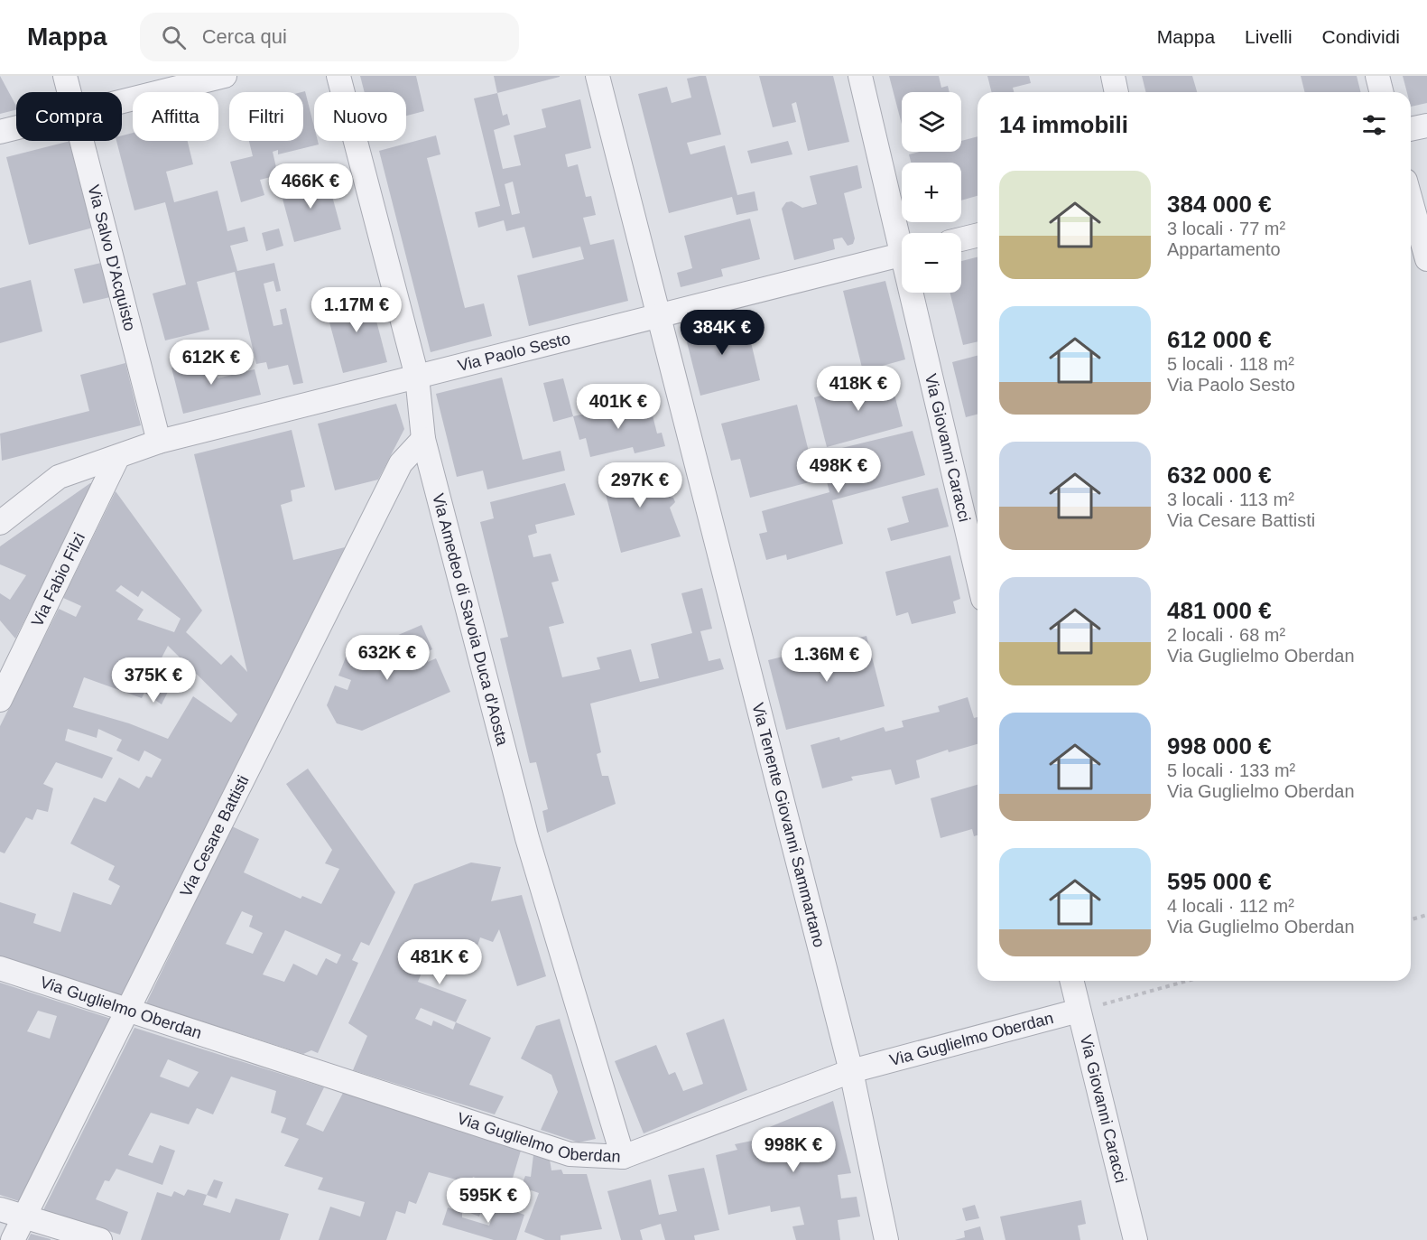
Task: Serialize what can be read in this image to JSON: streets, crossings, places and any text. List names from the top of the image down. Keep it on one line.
{"streets":{"street":["Via Salvo D'Acquisto","Via Paolo Sesto","Via Giovanni Caracci","Via Fabio Filzi","Via Amedeo di Savoia Duca d'Aosta","Via Tenente Giovanni Sammartano","Via Cesare Battisti","Via Guglielmo Oberdan"]},"crossings":[["Via Salvo D'Acquisto","Via Paolo Sesto"],["Via Paolo Sesto","Via Fabio Filzi"],["Via Paolo Sesto","Via Amedeo di Savoia Duca d'Aosta"],["Via Paolo Sesto","Via Tenente Giovanni Sammartano"],["Via Giovanni Caracci","Via Guglielmo Oberdan"],["Via Amedeo di Savoia Duca d'Aosta","Via Cesare Battisti"],["Via Amedeo di Savoia Duca d'Aosta","Via Guglielmo Oberdan"],["Via Tenente Giovanni Sammartano","Via Guglielmo Oberdan"],["Via Cesare Battisti","Via Guglielmo Oberdan"]],"page":{"header":"Mappa","search":"Cerca qui","nav":["Mappa","Livelli","Condividi"],"map_buttons":["+","−"],"chip":["Compra","Affitta","Filtri","Nuovo"],"heading":"14 immobili","list":[{"name":"384 000 €","note":"3 locali · 77 m² · Appartamento"},{"name":"612 000 €","note":"5 locali · 118 m² · Via Paolo Sesto"},{"name":"632 000 €","note":"3 locali · 113 m² · Via Cesare Battisti"},{"name":"481 000 €","note":"2 locali · 68 m² · Via Guglielmo Oberdan"},{"name":"998 000 €","note":"5 locali · 133 m² · Via Guglielmo Oberdan"},{"name":"595 000 €","note":"4 locali · 112 m² · Via Guglielmo Oberdan"}],"price":["466K €","1.17M €","384K €","612K €","418K €","401K €","498K €","297K €","632K €","1.36M €","375K €","481K €","998K €","595K €"]}}
